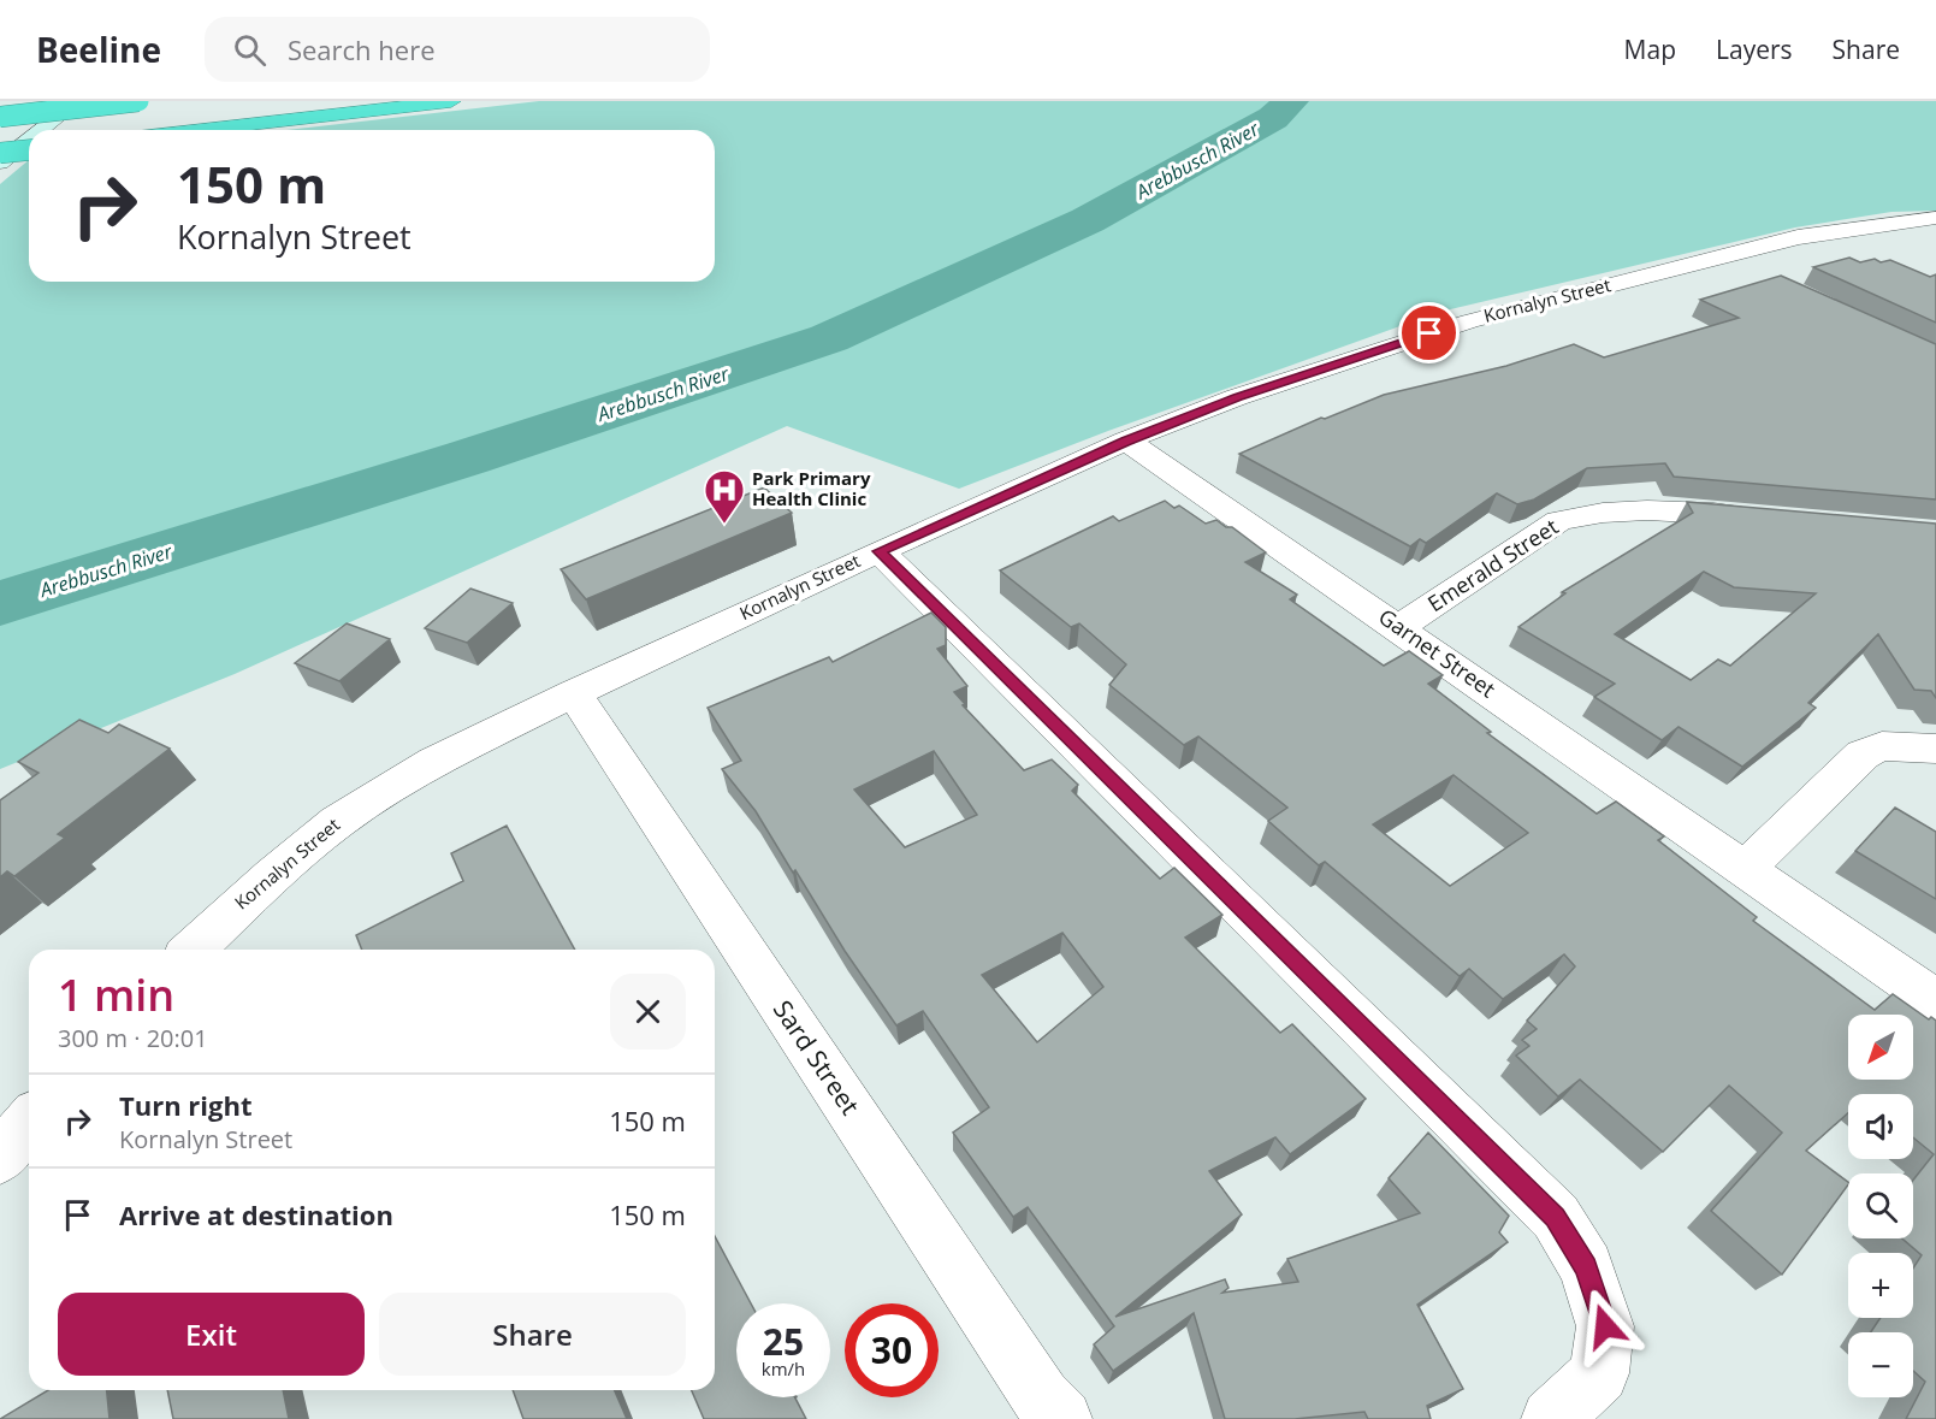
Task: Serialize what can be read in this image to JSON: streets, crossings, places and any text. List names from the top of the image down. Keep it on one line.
{"streets":{"street":["Kornalyn Street","Emerald Street","Garnet Street","Sard Street"]},"crossings":[["Kornalyn Street","Garnet Street"],["Kornalyn Street","Sard Street"],["Emerald Street","Garnet Street"]],"water":["Arebbusch River"],"places":{"hospital":["Park Primary Health Clinic"]},"north":"bottom left","page":{"header":"Beeline","search":"Search here","nav":["Map","Layers","Share"],"turn":["150 m","Kornalyn Street"],"heading":["1 min","300 m · 20:01"],"map_buttons":["+","−"],"list":[{"name":"Turn right","note":"Kornalyn Street","value":"150 m"},{"name":"Arrive at destination","value":"150 m"}],"buttons":["Exit","Share"],"speed":"25 km/h","limit":"30"}}
